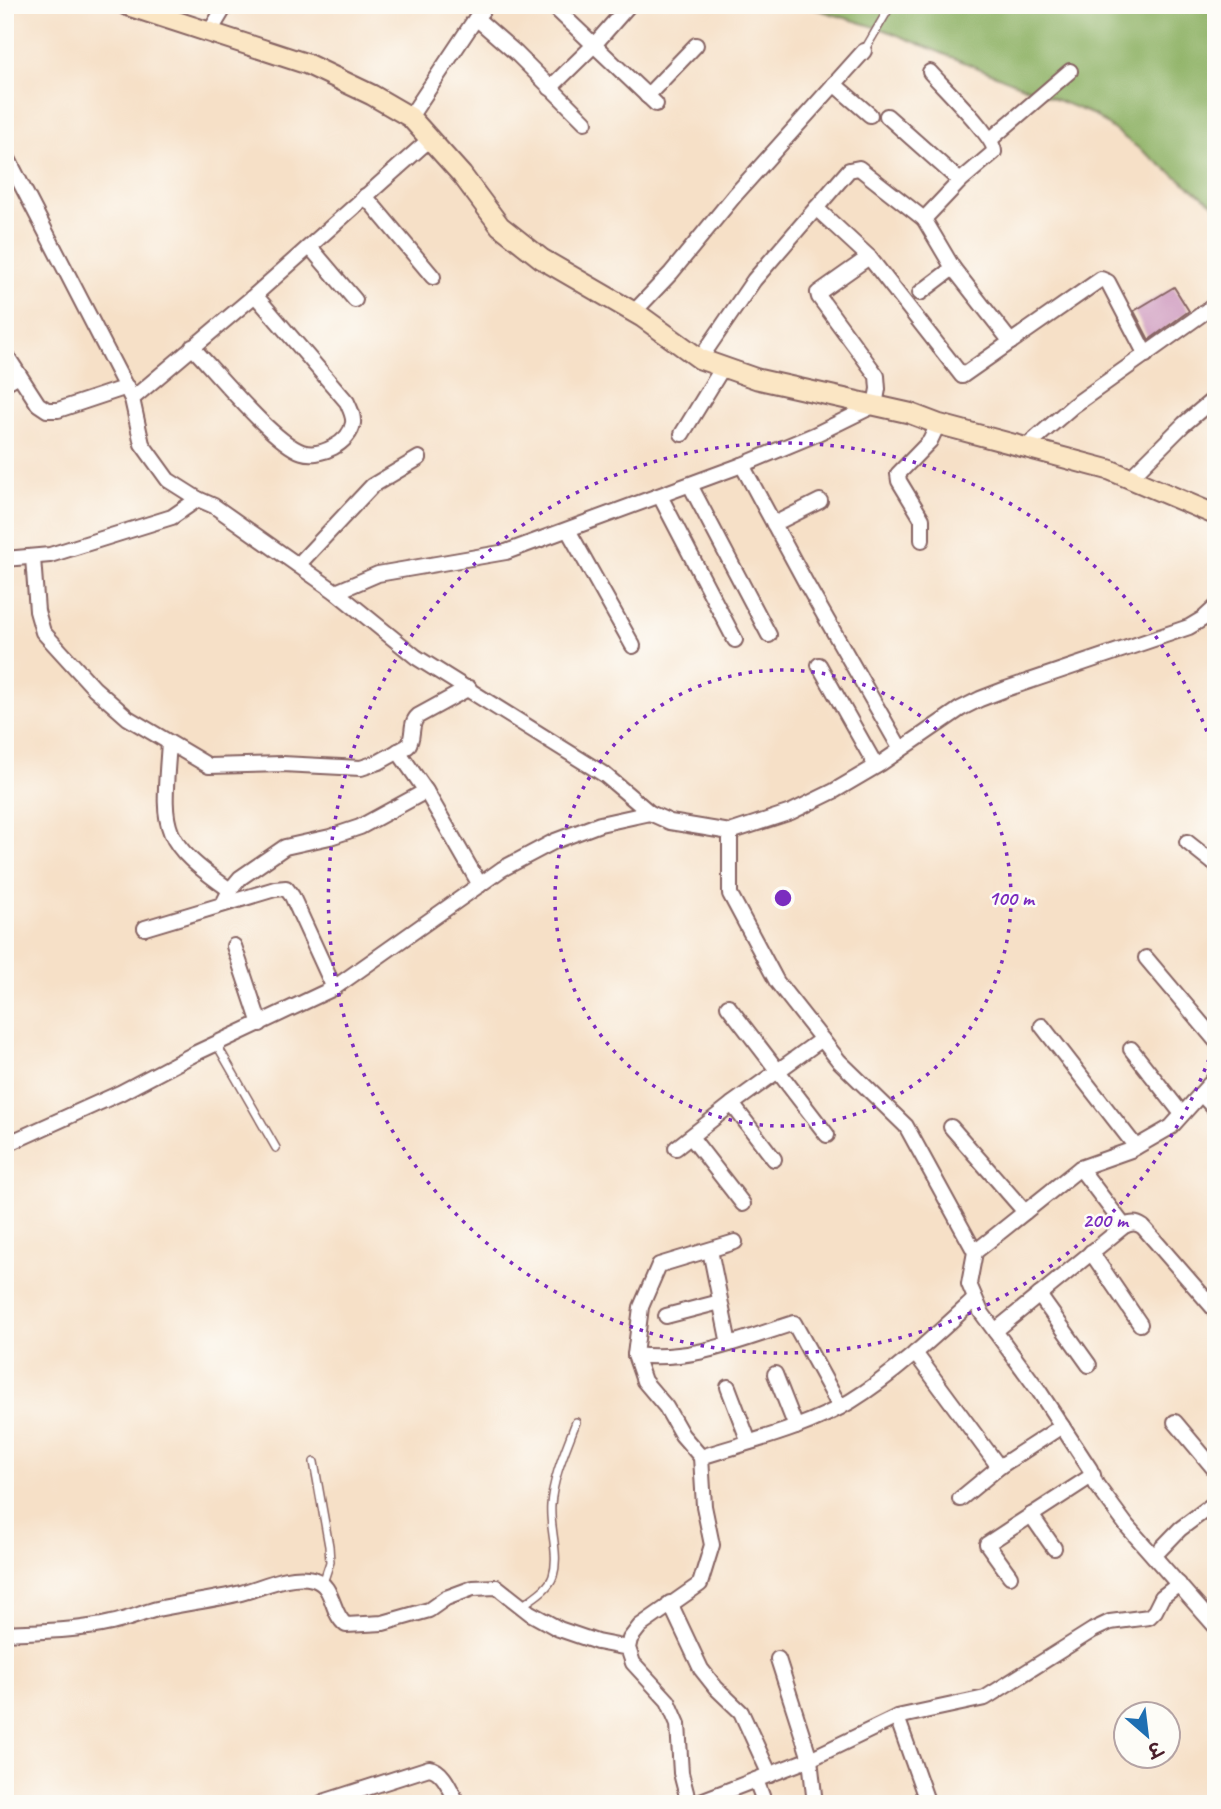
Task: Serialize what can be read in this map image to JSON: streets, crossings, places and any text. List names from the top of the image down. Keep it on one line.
{"north":"bottom right","rings":["100 m","200 m"]}
